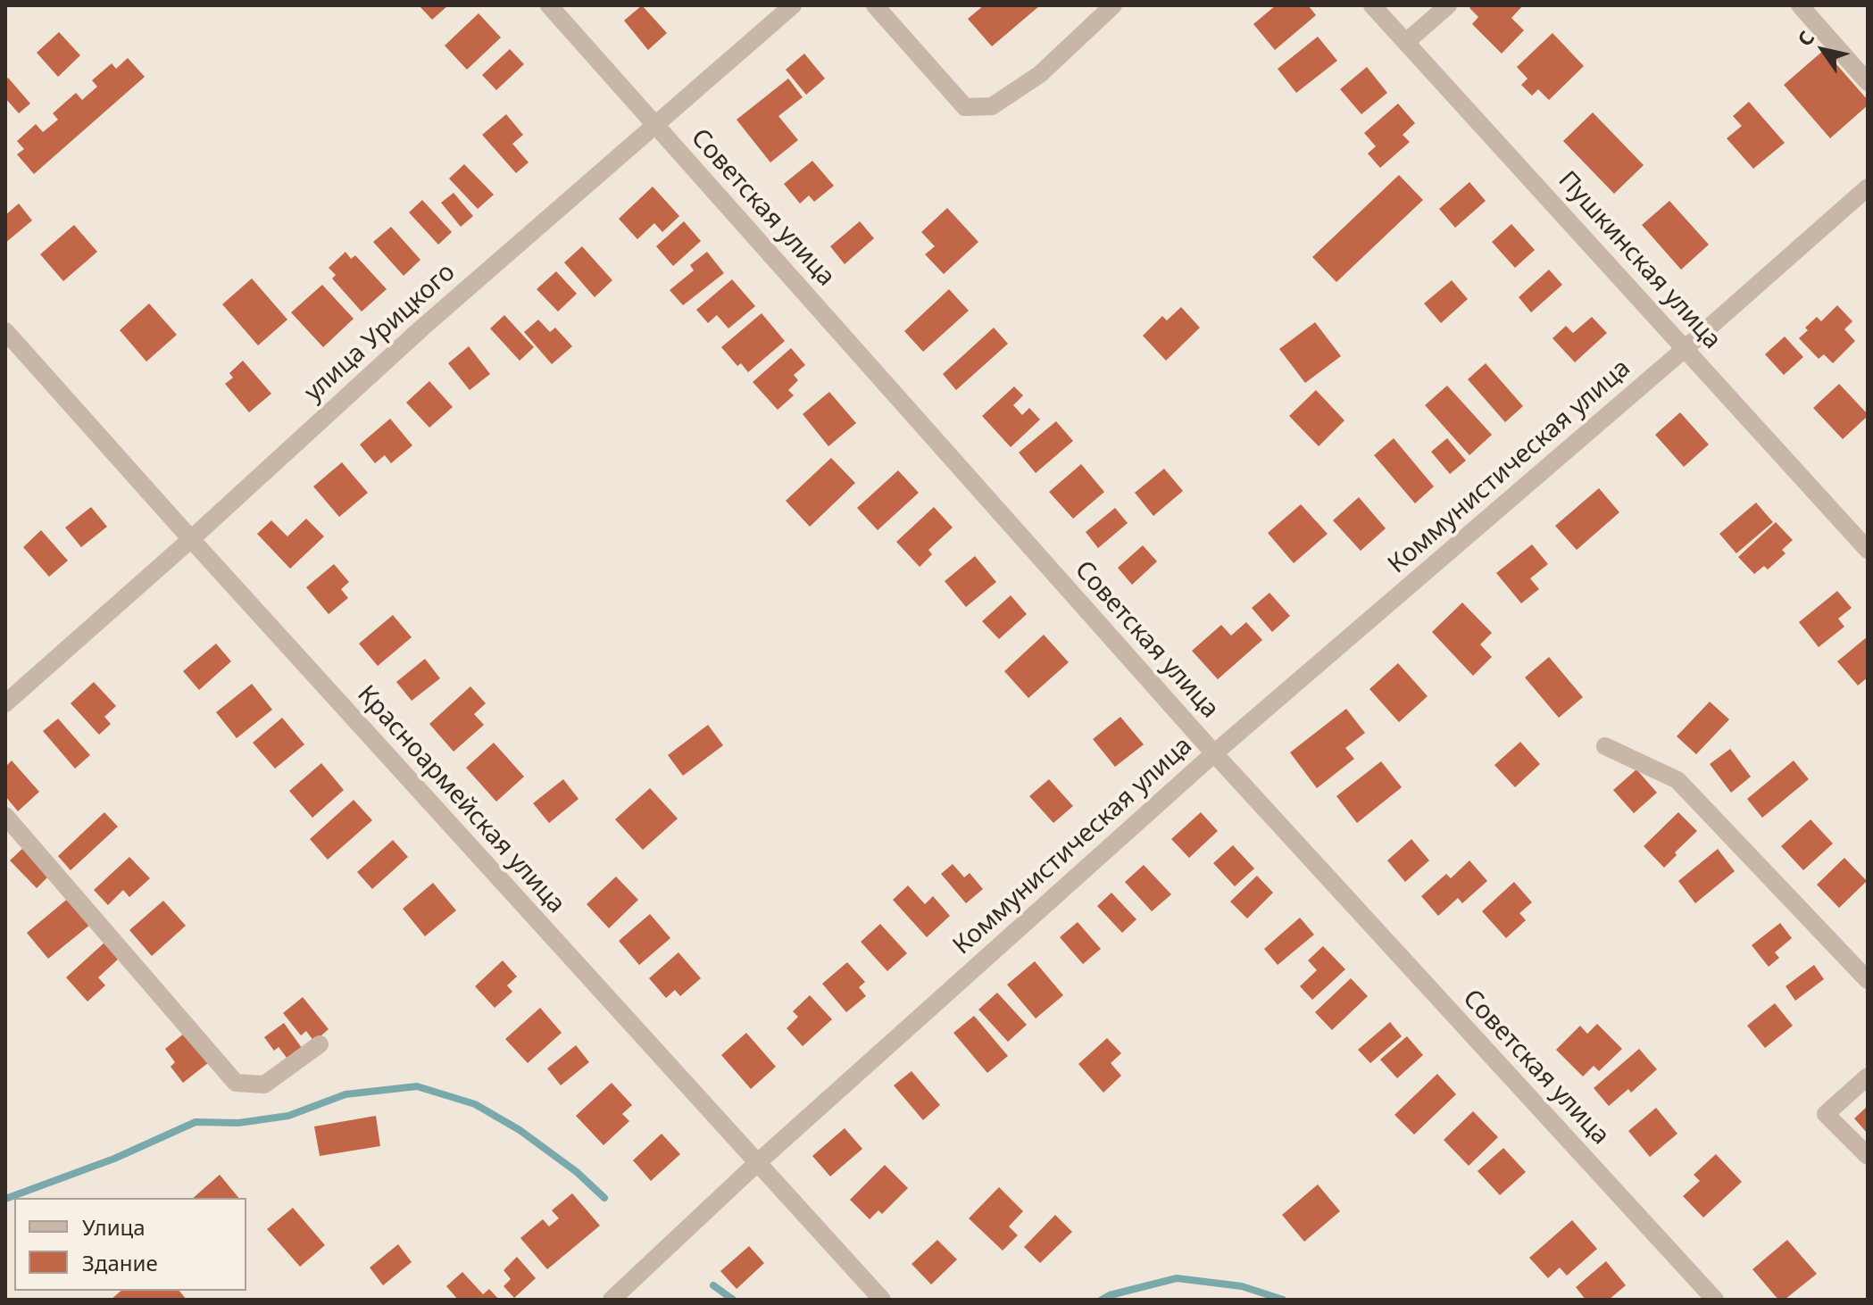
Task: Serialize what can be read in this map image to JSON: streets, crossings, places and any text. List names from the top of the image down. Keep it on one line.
{"streets":{"street":["Советская улица","Пушкинская улица","улица Урицкого","Коммунистическая улица","Красноармейская улица"]},"crossings":[["Советская улица","улица Урицкого"],["Советская улица","Коммунистическая улица"],["Пушкинская улица","Коммунистическая улица"],["улица Урицкого","Красноармейская улица"],["Коммунистическая улица","Красноармейская улица"]],"legend":["Улица","Здание"],"north":"top left"}
